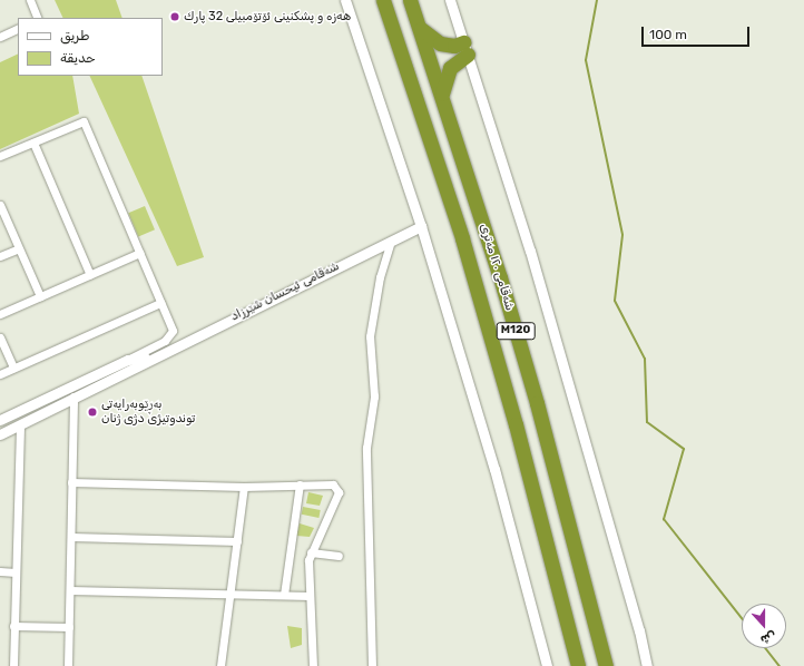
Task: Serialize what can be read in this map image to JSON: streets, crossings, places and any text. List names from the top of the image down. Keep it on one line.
{"streets":{"highway":["شەقامی ١٢٠ مەتری","M120"],"street":["شەقامی ئیحسان شێرزاد"]},"places":["هه‌زه‌ و پشكنینی ئۆتۆمبیلی 32 پارك","بەڕێوبەرایەتی توندوتیژی دژی ژنان"],"legend":["طريق","حديقة"],"scale_bar":"100 m","north":"bottom"}
